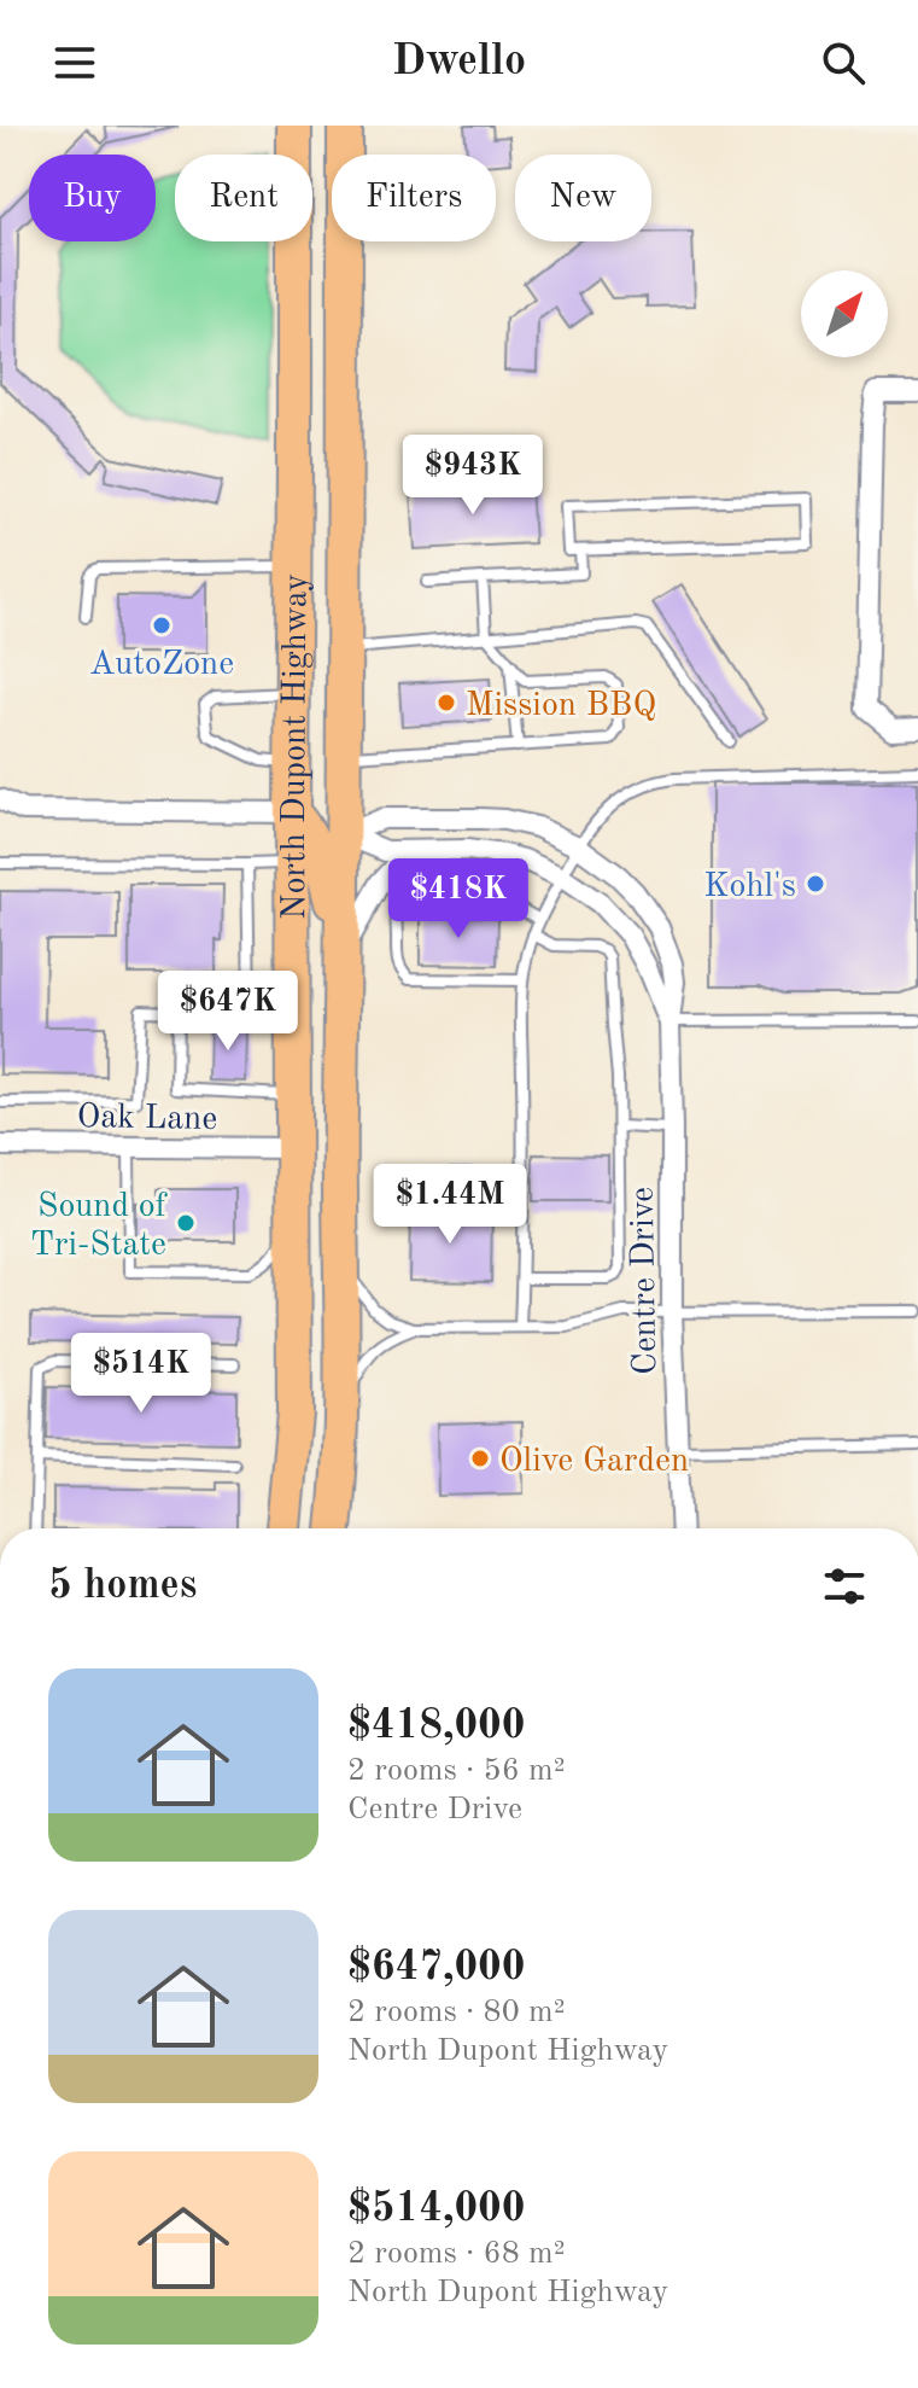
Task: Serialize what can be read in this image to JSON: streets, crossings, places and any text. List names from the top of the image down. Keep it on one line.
{"streets":{"highway":["North Dupont Highway"],"street":["Oak Lane","Centre Drive"]},"crossings":[["North Dupont Highway","Oak Lane"],["North Dupont Highway","Centre Drive"]],"places":["AutoZone","Mission BBQ","Kohl's","Sound of Tri-State","Olive Garden"],"north":"top right","page":{"header":"Dwello","chip":["Buy","Rent","Filters","New"],"price":["$943K","$418K","$647K","$1.44M","$514K"],"heading":"5 homes","list":[{"name":"$418,000","note":"2 rooms · 56 m² · Centre Drive"},{"name":"$647,000","note":"2 rooms · 80 m² · North Dupont Highway"},{"name":"$514,000","note":"2 rooms · 68 m² · North Dupont Highway"}]}}
